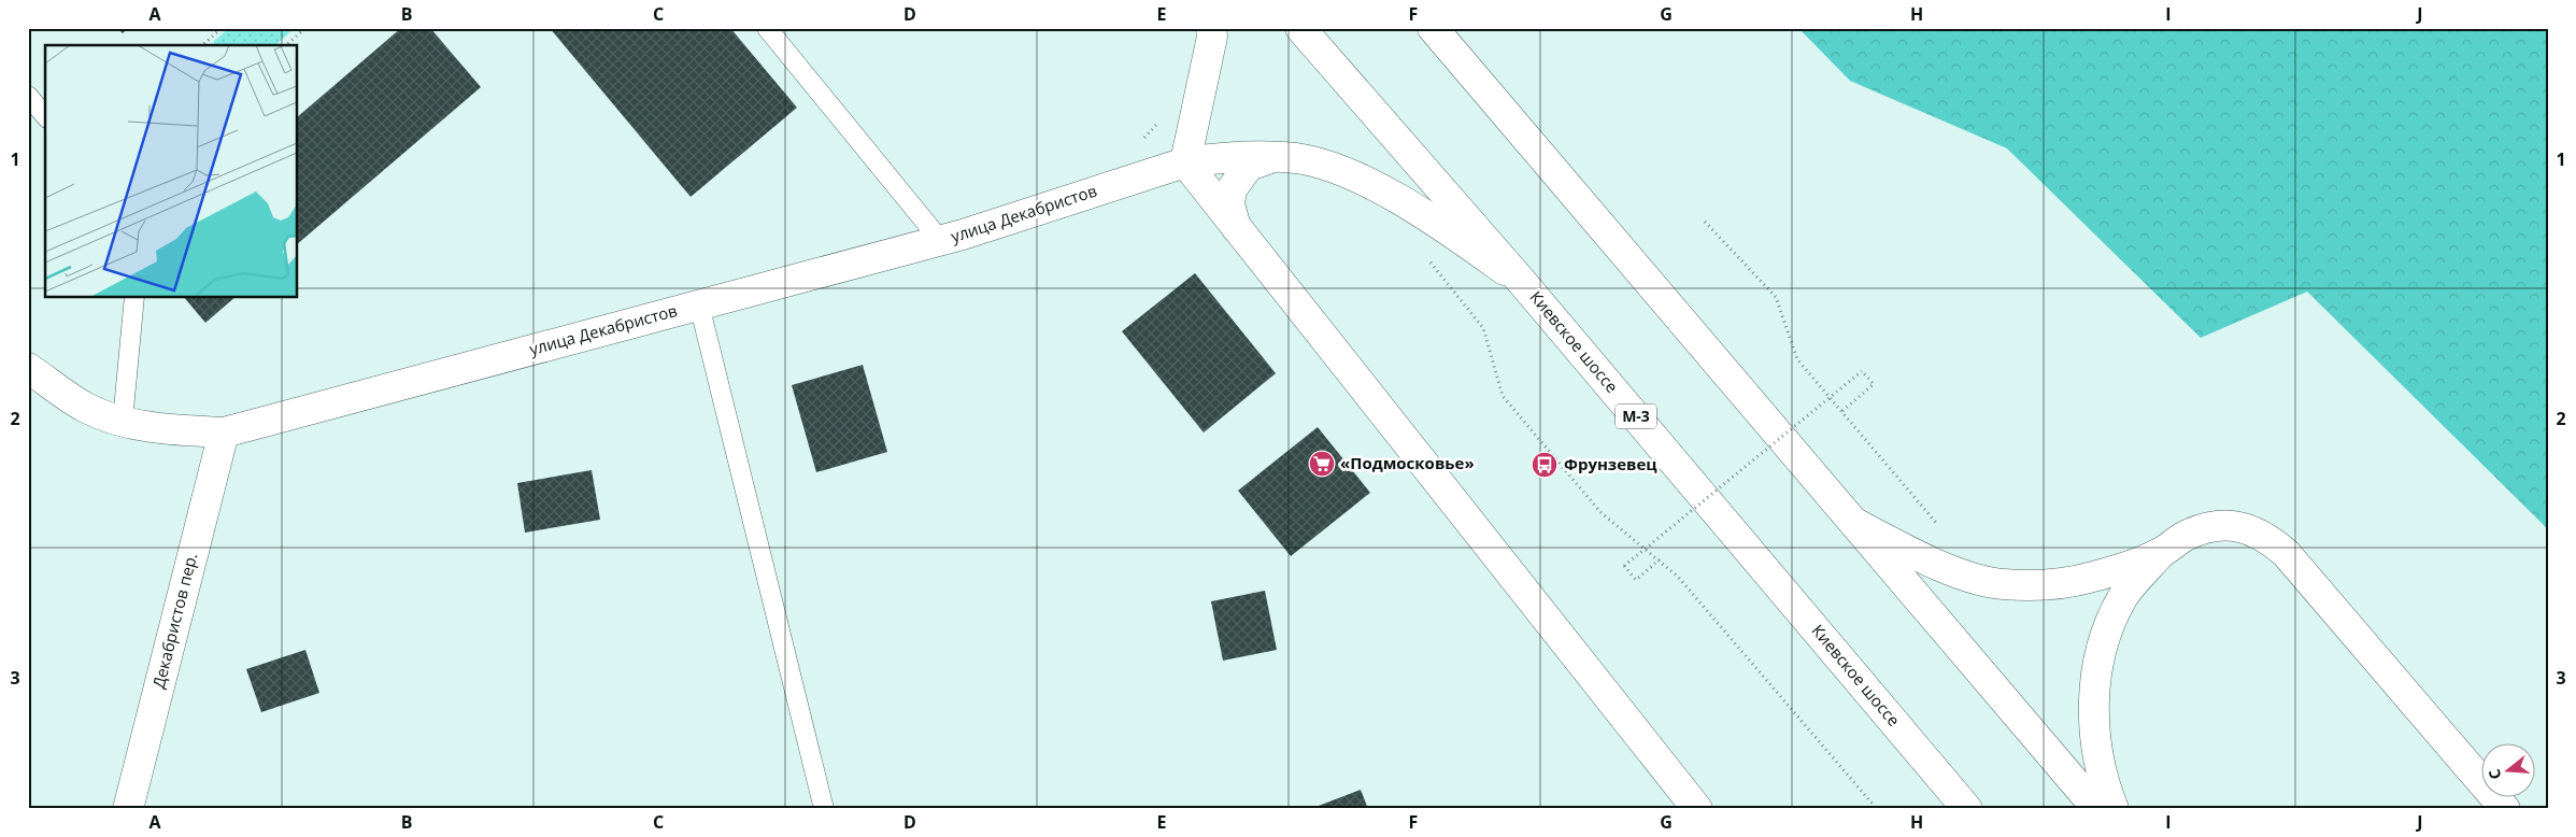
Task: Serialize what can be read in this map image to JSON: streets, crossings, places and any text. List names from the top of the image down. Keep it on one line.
{"streets":{"main road":["улица Декабристов","Киевское шоссе","М-3","Декабристов пер."]},"crossings":[["улица Декабристов","Киевское шоссе"],["улица Декабристов","Декабристов пер."]],"places":{"supermarket":["«Подмосковье»"],"bus stop":["Фрунзевец"]},"north":"left","grid":{"columns":["A","B","C","D","E","F","G","H","I","J"],"rows":["1","2","3"]}}
